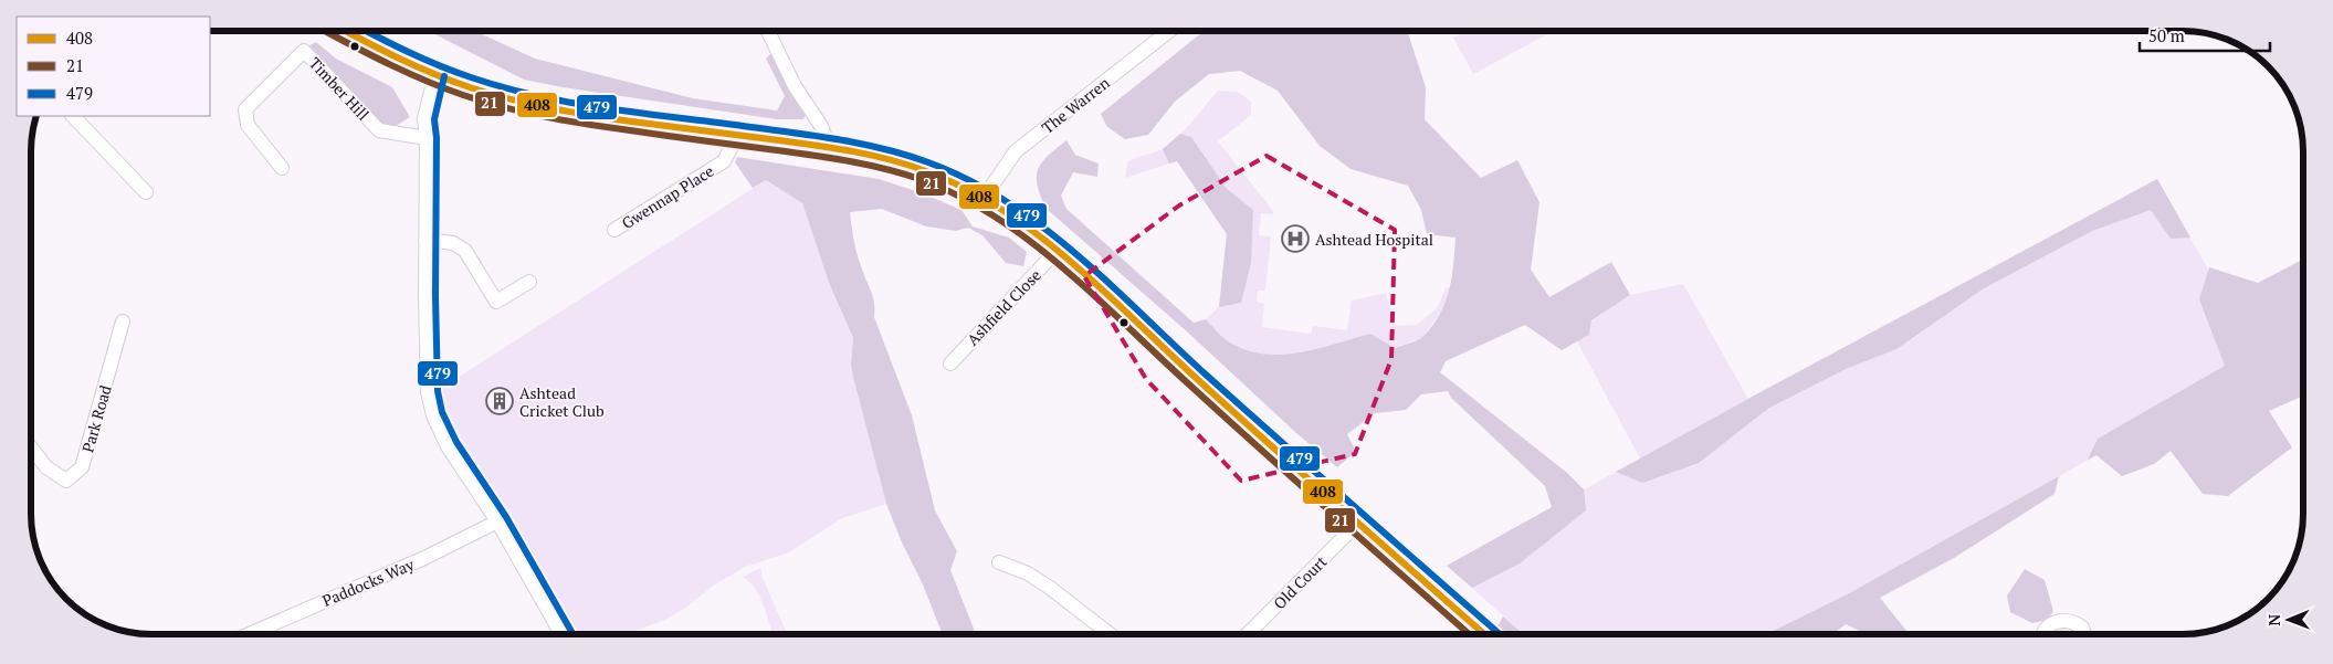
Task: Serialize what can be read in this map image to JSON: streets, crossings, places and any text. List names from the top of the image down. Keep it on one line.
{"streets":{"street":["Timber Hill","The Warren","Gwennap Place","Ashfield Close","Park Road","Paddocks Way","Old Court"]},"places":{"hospital":["Ashtead Hospital"],"building":["Ashtead Cricket Club"]},"lines":["transit line 408","transit line 21","transit line 479"],"legend":["408","21","479"],"scale_bar":"50 m","north":"left"}
